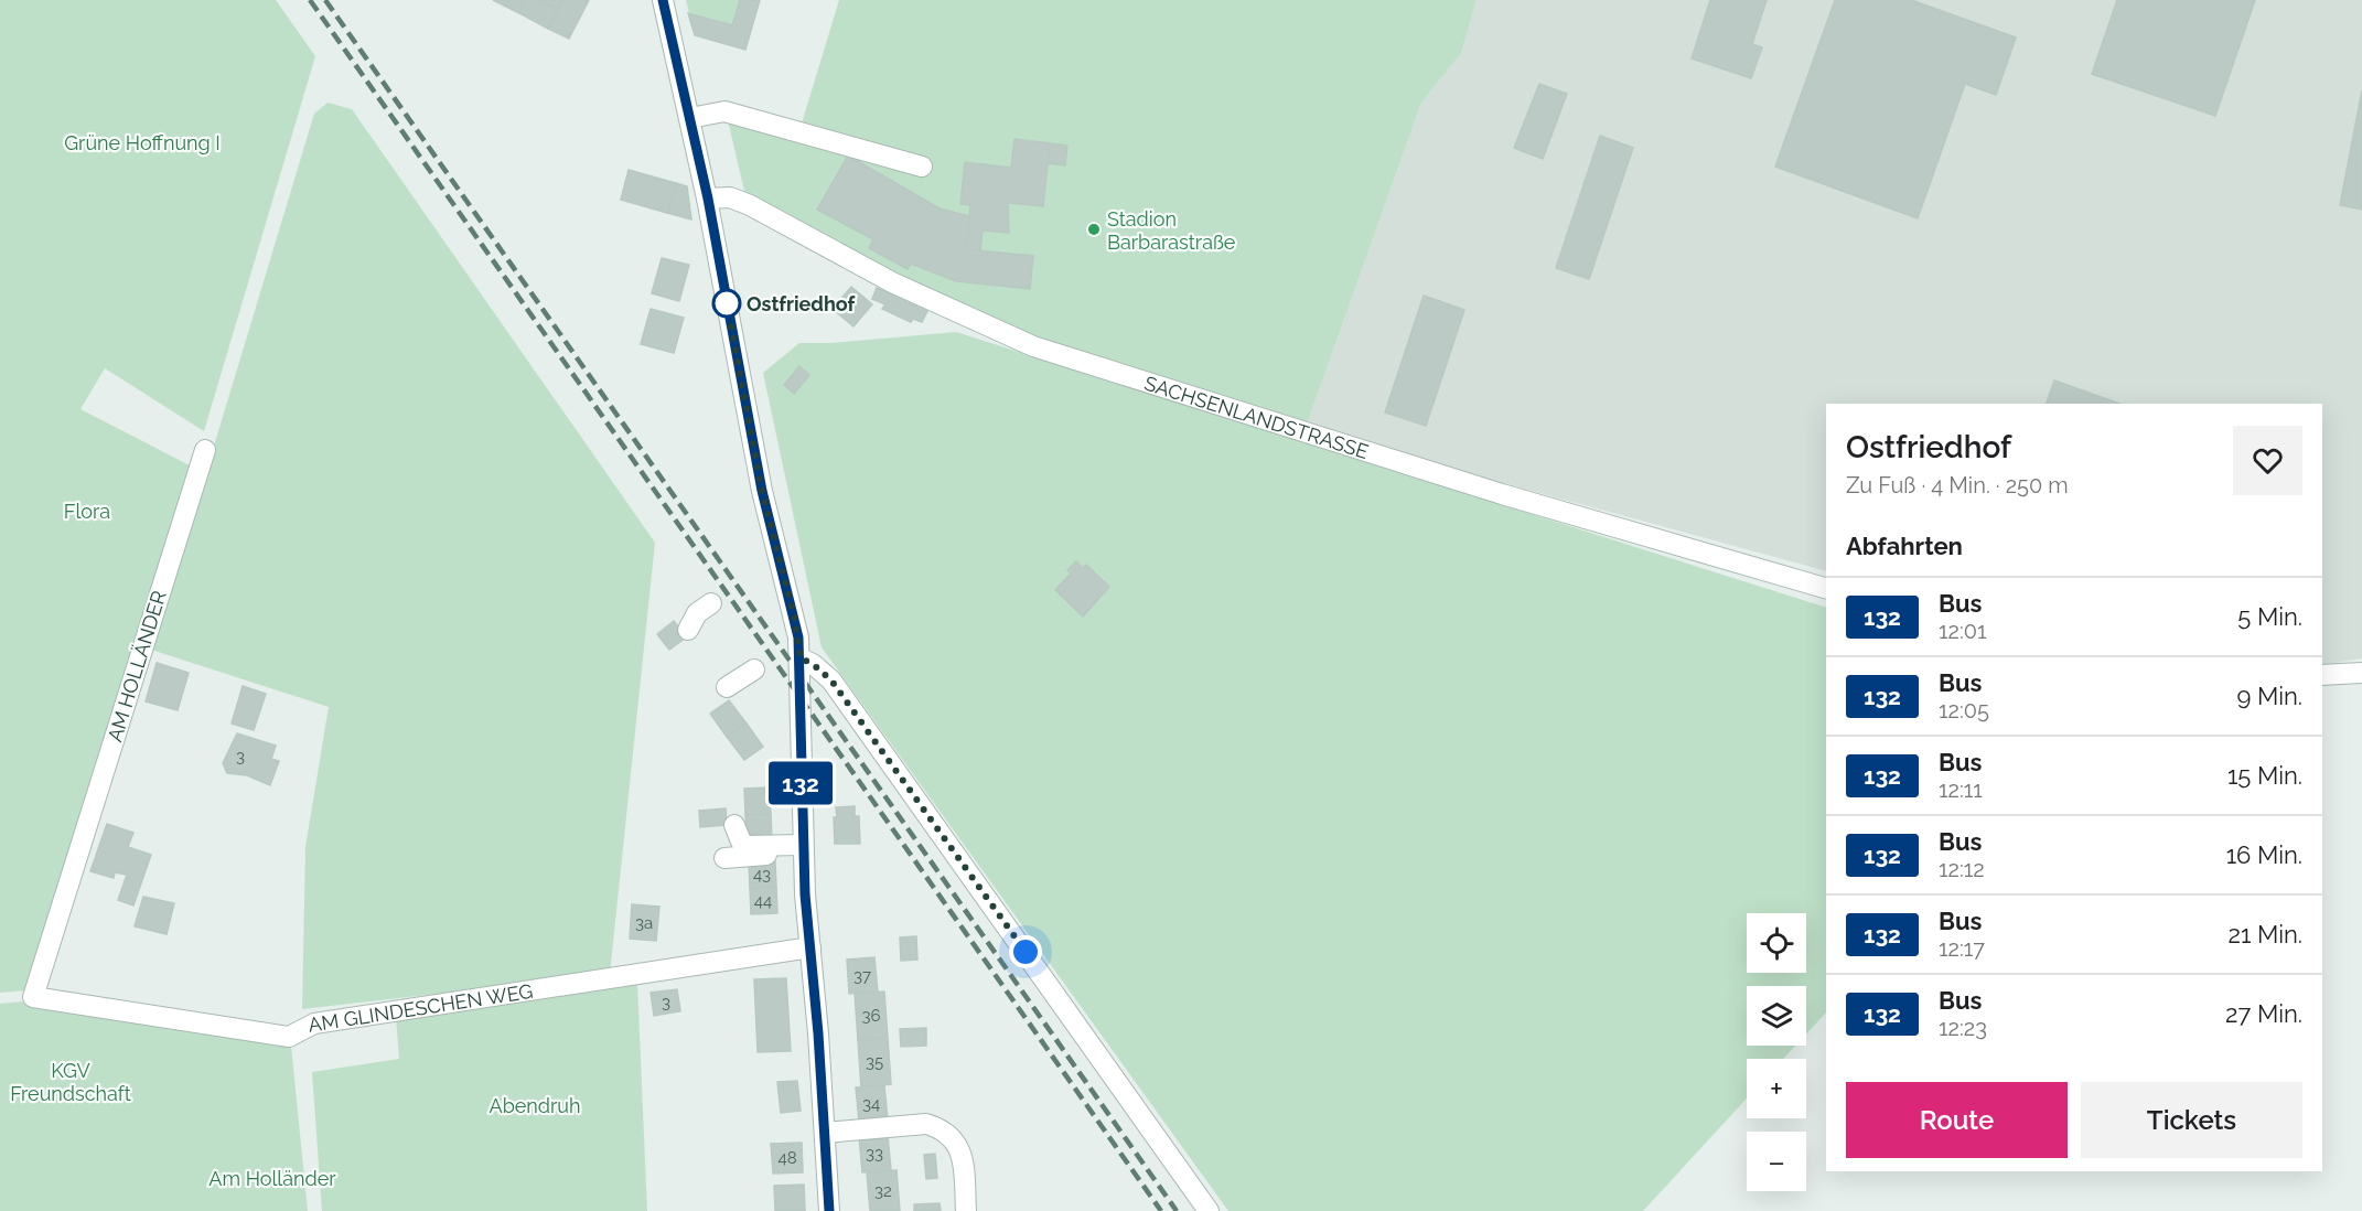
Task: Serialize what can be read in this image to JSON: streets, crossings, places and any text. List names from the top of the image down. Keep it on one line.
{"streets":{"street":["SACHSENLANDSTRASSE","AM HOLLÄNDER","AM GLINDESCHEN WEG"]},"crossings":[["AM HOLLÄNDER","AM GLINDESCHEN WEG"]],"parks":["Grüne Hoffnung I","Flora","KGV Freundschaft","Abendruh","Am Holländer"],"places":["Stadion Barbarastraße","Ostfriedhof"],"lines":["bus line 132"],"house_numbers":["3","43","44","3a","37","3","36","35","34","33","48","32"],"page":{"on_map":"132","heading":[["Ostfriedhof","Zu Fuß · 4 Min. · 250 m"],"Abfahrten"],"list":[{"mark":"132","name":"Bus","note":"12:01","value":"5 Min."},{"mark":"132","name":"Bus","note":"12:05","value":"9 Min."},{"mark":"132","name":"Bus","note":"12:11","value":"15 Min."},{"mark":"132","name":"Bus","note":"12:12","value":"16 Min."},{"mark":"132","name":"Bus","note":"12:17","value":"21 Min."},{"mark":"132","name":"Bus","note":"12:23","value":"27 Min."}],"map_buttons":["+","−"],"buttons":["Route","Tickets"]}}
